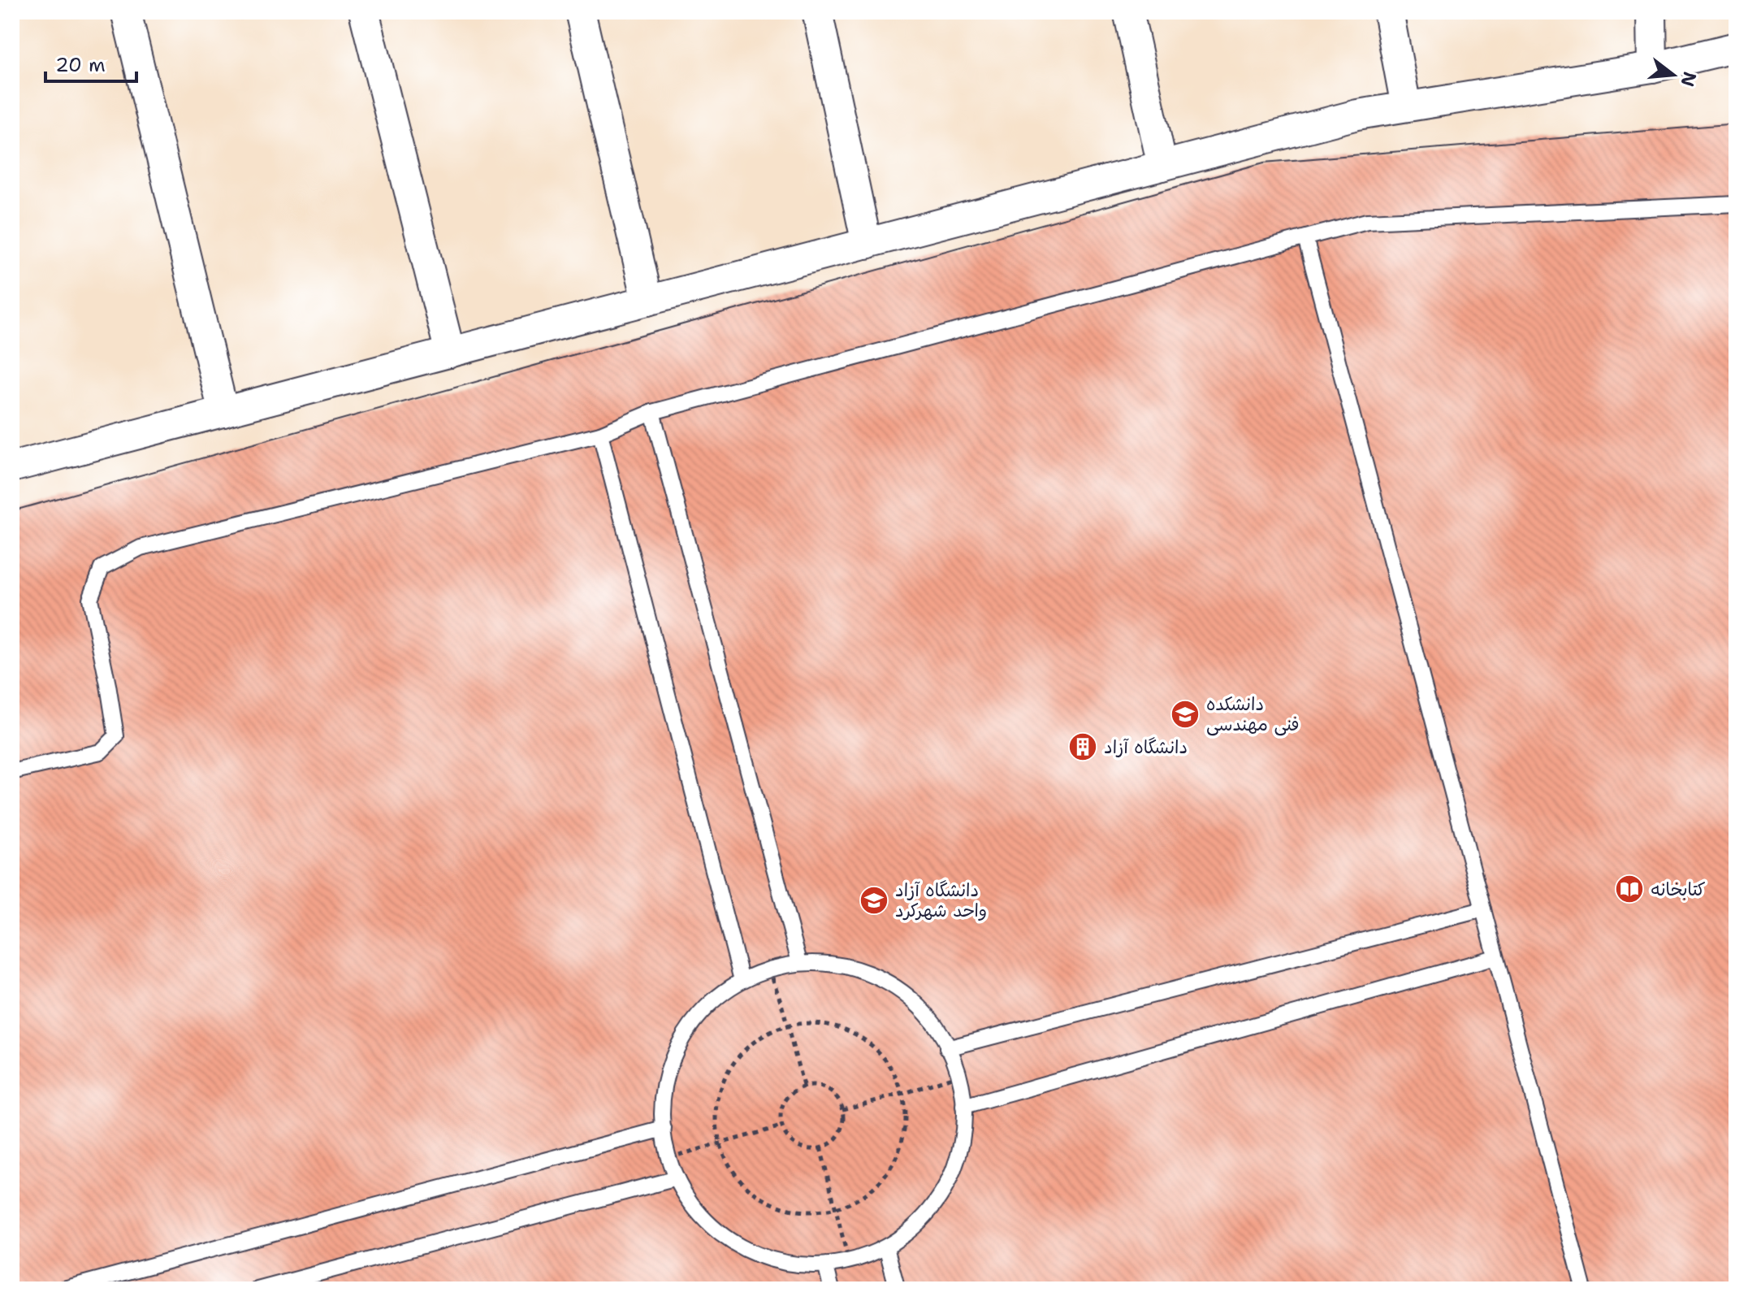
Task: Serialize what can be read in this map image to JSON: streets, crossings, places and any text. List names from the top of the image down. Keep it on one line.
{"places":{"school or university":["دانشکده فنی مهندسی","دانشگاه آزاد واحد شهرکرد"],"building":["دانشگاه آزاد"],"library":["کتابخانه"]},"scale_bar":"20 m","north":"right"}
